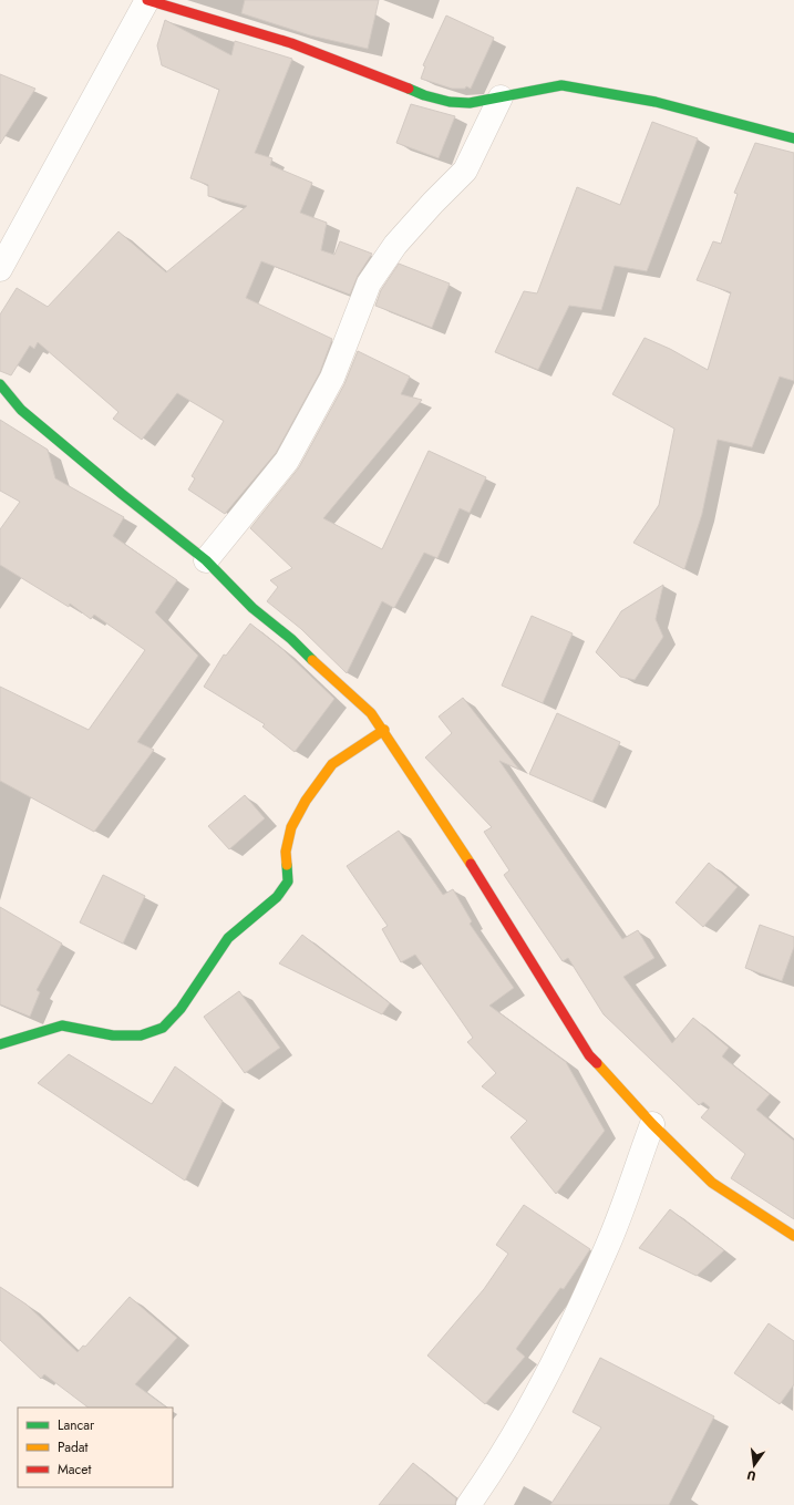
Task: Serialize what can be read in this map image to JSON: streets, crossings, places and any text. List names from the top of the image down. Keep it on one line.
{"legend":["Lancar","Padat","Macet"],"north":"bottom"}
